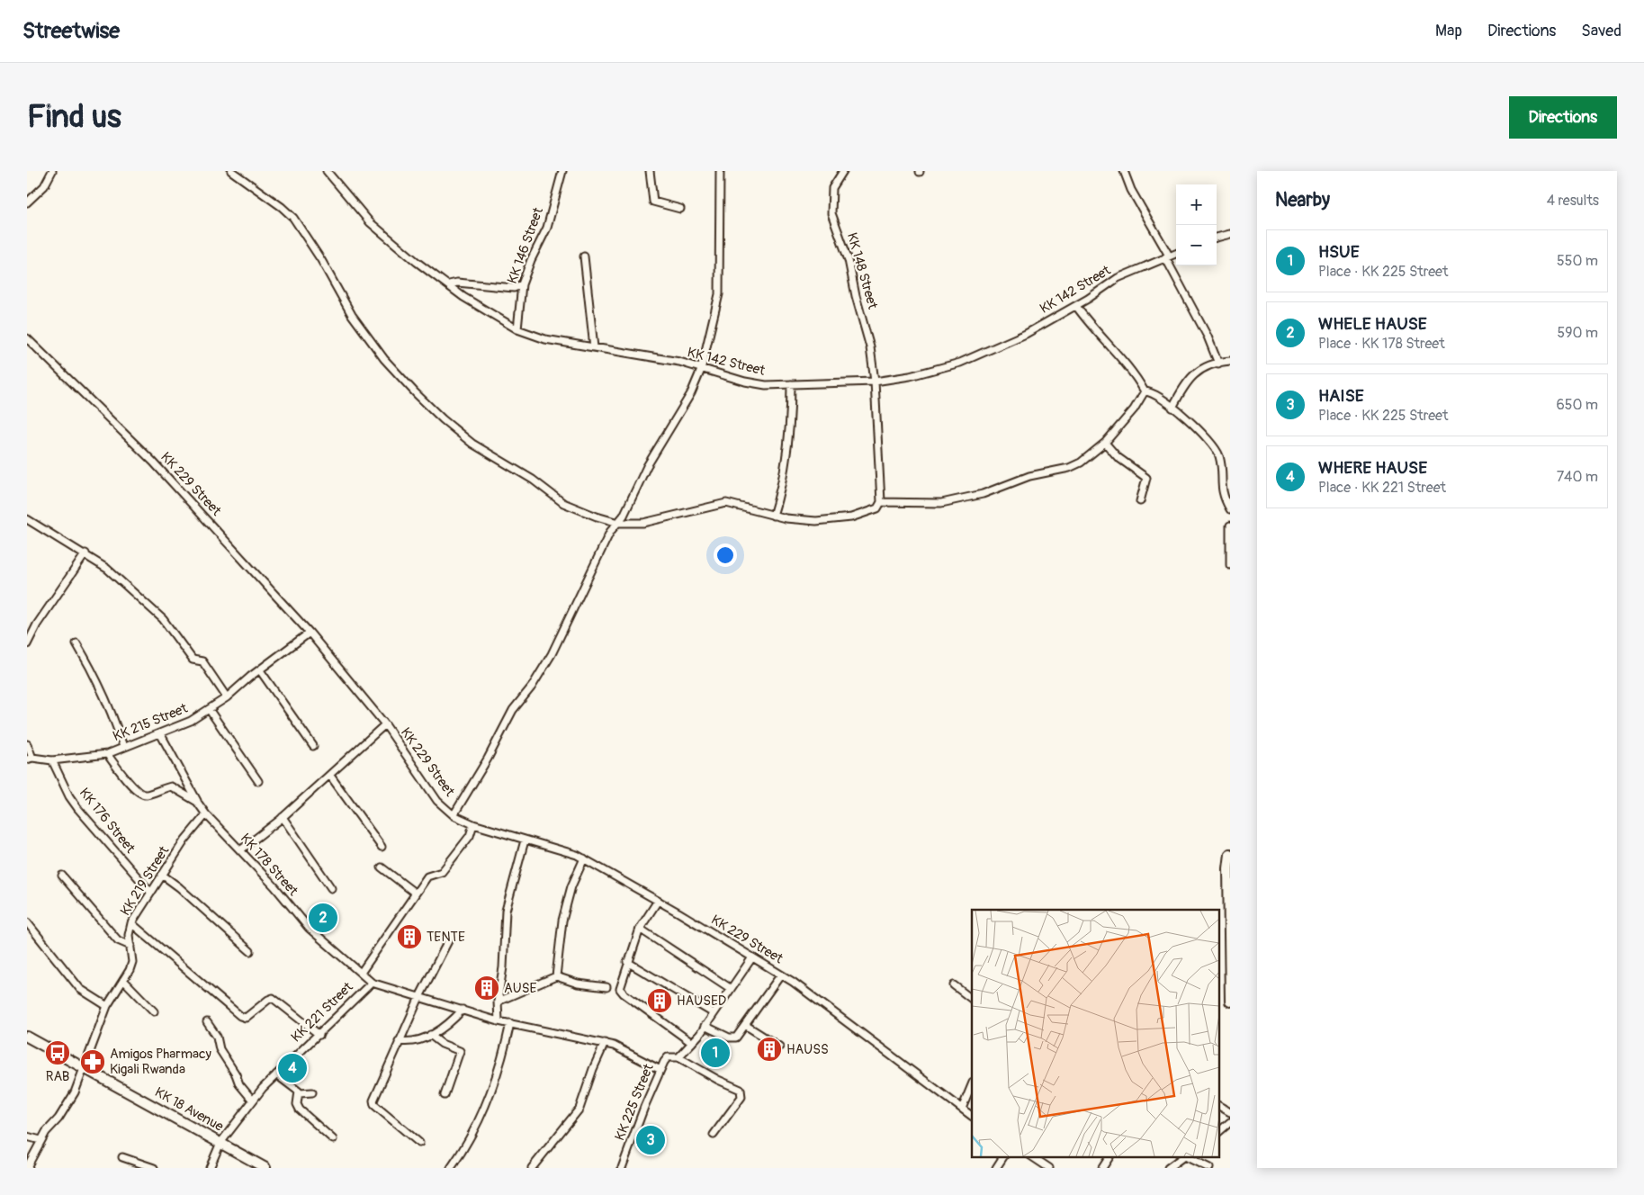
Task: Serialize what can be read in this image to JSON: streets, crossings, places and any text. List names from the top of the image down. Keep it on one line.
{"streets":{"main road":["KK 18 Avenue"],"street":["KK 146 Street","KK 148 Street","KK 142 Street","KK 229 Street","KK 215 Street","KK 176 Street","KK 178 Street","KK 219 Street","KK 221 Street","KK 225 Street"]},"crossings":[["KK 146 Street","KK 142 Street"],["KK 148 Street","KK 142 Street"],["KK 229 Street","KK 215 Street"],["KK 229 Street","KK 225 Street"],["KK 215 Street","KK 176 Street"],["KK 215 Street","KK 178 Street"],["KK 176 Street","KK 219 Street"],["KK 178 Street","KK 219 Street"],["KK 178 Street","KK 221 Street"],["KK 178 Street","KK 225 Street"],["KK 219 Street","KK 18 Avenue"],["KK 221 Street","KK 18 Avenue"]],"places":{"building":["TENTE","AUSE","HAUSED","HAUSS"],"bus stop":["RAB"],"pharmacy":["Amigos Pharmacy Kigali Rwanda"]},"page":{"header":"Streetwise","nav":["Map","Directions","Saved"],"buttons":"Directions","title":"Find us","heading":["Nearby","4 results"],"map_buttons":["+","−"],"list":[{"mark":"1","name":"HSUE","note":"Place · KK 225 Street","value":"550 m"},{"mark":"2","name":"WHELE HAUSE","note":"Place · KK 178 Street","value":"590 m"},{"mark":"3","name":"HAISE","note":"Place · KK 225 Street","value":"650 m"},{"mark":"4","name":"WHERE HAUSE","note":"Place · KK 221 Street","value":"740 m"}],"pins":["2","1","4","3"]}}
